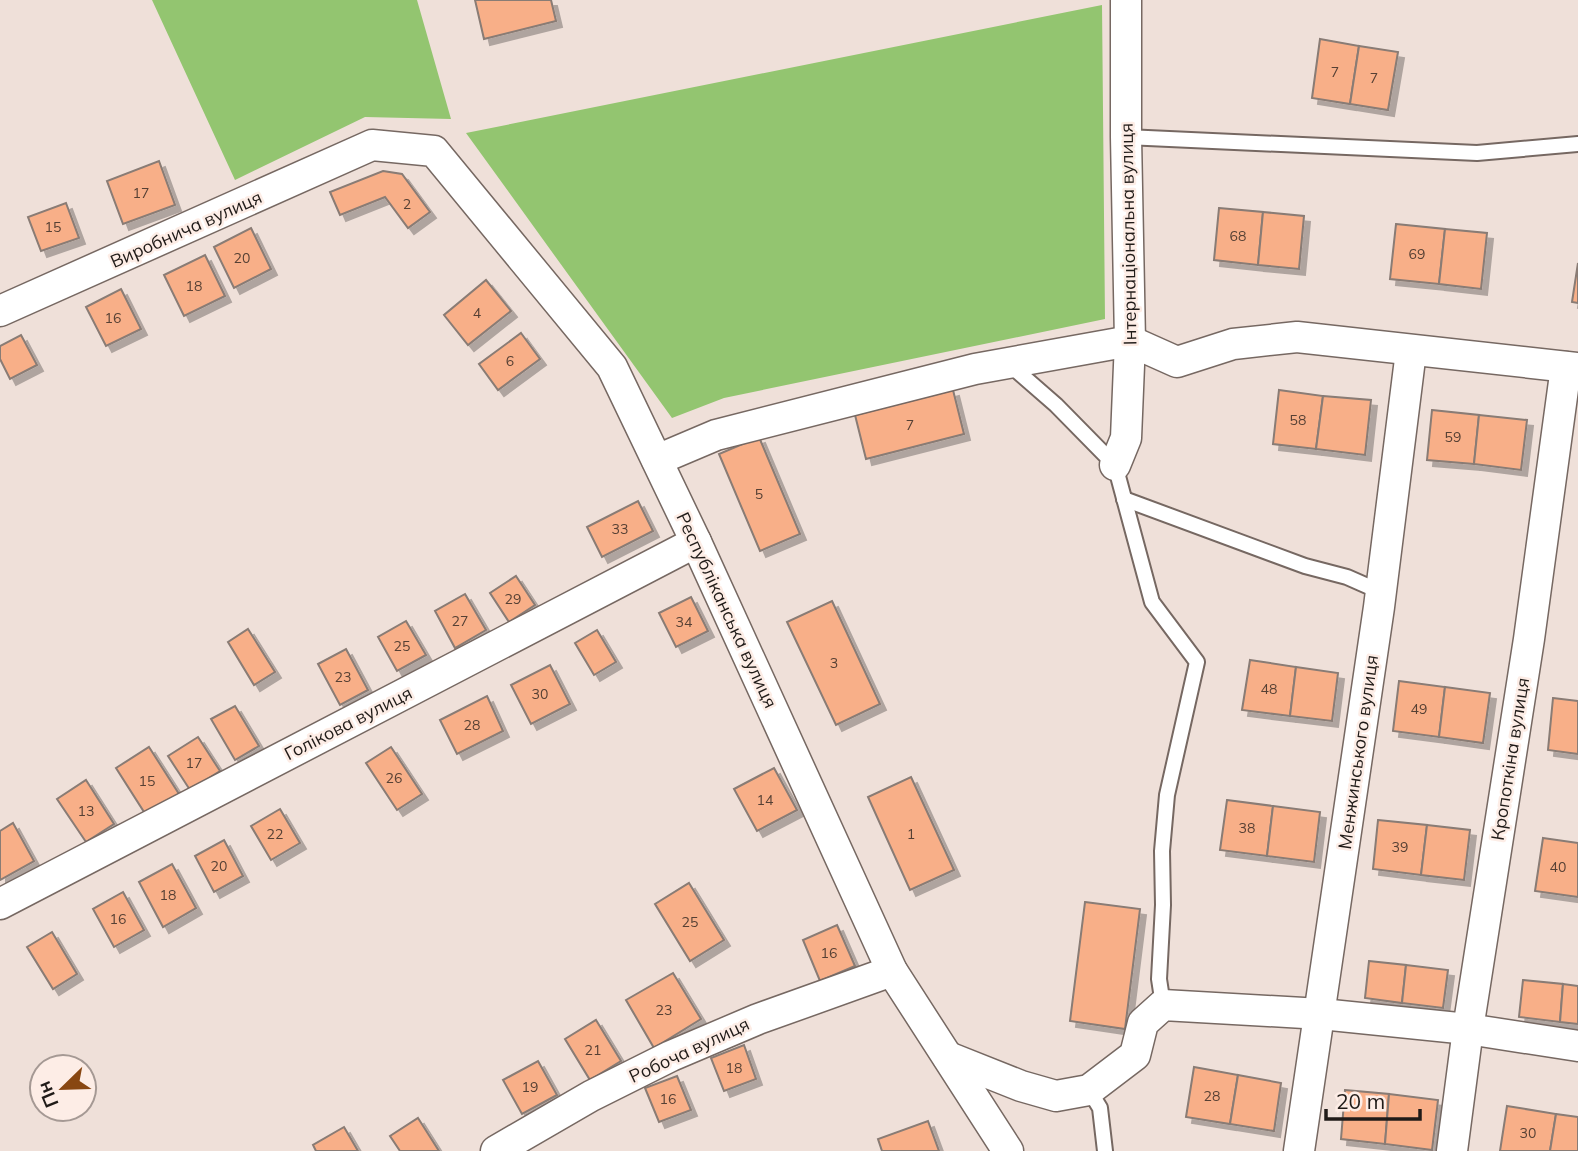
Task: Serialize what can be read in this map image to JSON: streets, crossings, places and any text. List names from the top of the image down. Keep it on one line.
{"streets":{"street":["Виробнича вулиця","Інтернаціональна вулиця","Республіканська вулиця","Голікова вулиця","Менжинського вулиця","Кропоткіна вулиця","Робоча вулиця"]},"crossings":[["Виробнича вулиця","Республіканська вулиця"],["Республіканська вулиця","Голікова вулиця"],["Республіканська вулиця","Робоча вулиця"]],"house_numbers":["7","7","17","2","15","68","69","20","18","4","16","6","58","7","59","5","33","29","27","34","25","3","23","48","30","49","28","17","26","15","14","13","38","22","1","39","20","40","18","16","25","16","23","21","18","19","28","16","30"],"scale_bar":"20 m","north":"bottom left"}
